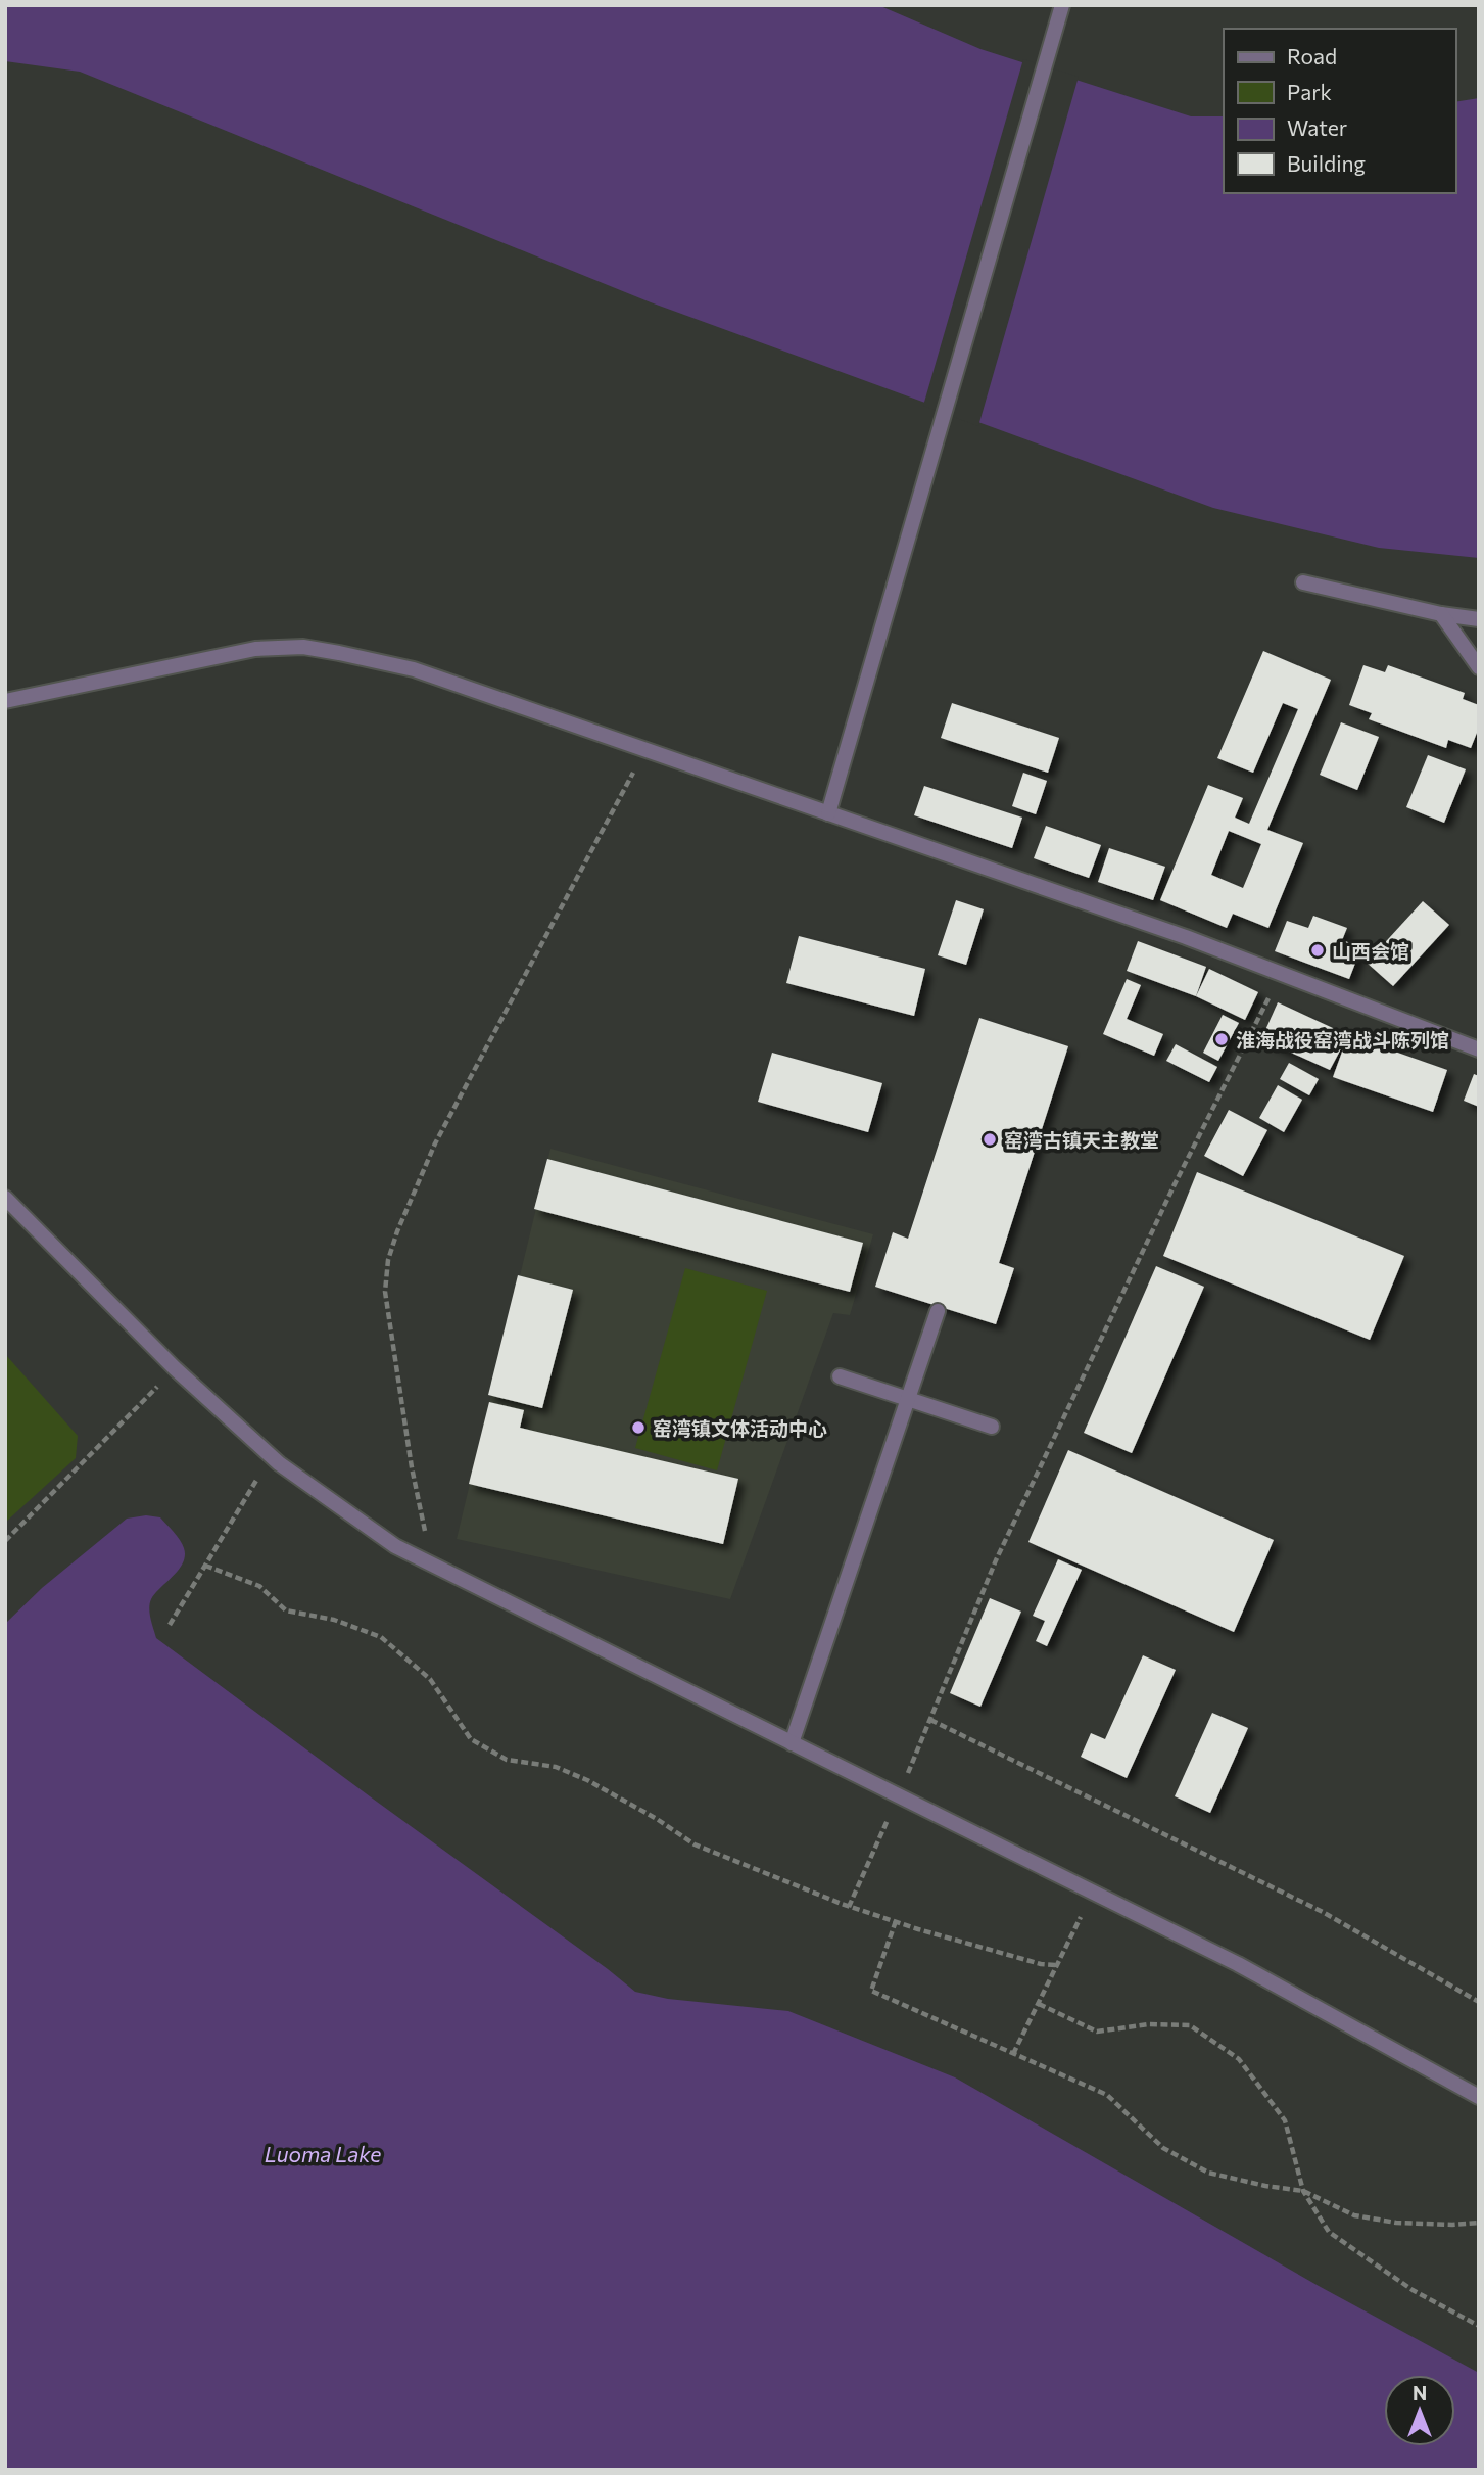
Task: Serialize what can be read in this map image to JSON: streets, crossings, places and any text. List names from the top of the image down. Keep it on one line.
{"water":["Luoma Lake"],"places":["山西会馆","淮海战役窑湾战斗陈列馆","窑湾古镇天主教堂","窑湾镇文体活动中心"],"legend":["Road","Park","Water","Building"],"north":"top"}
